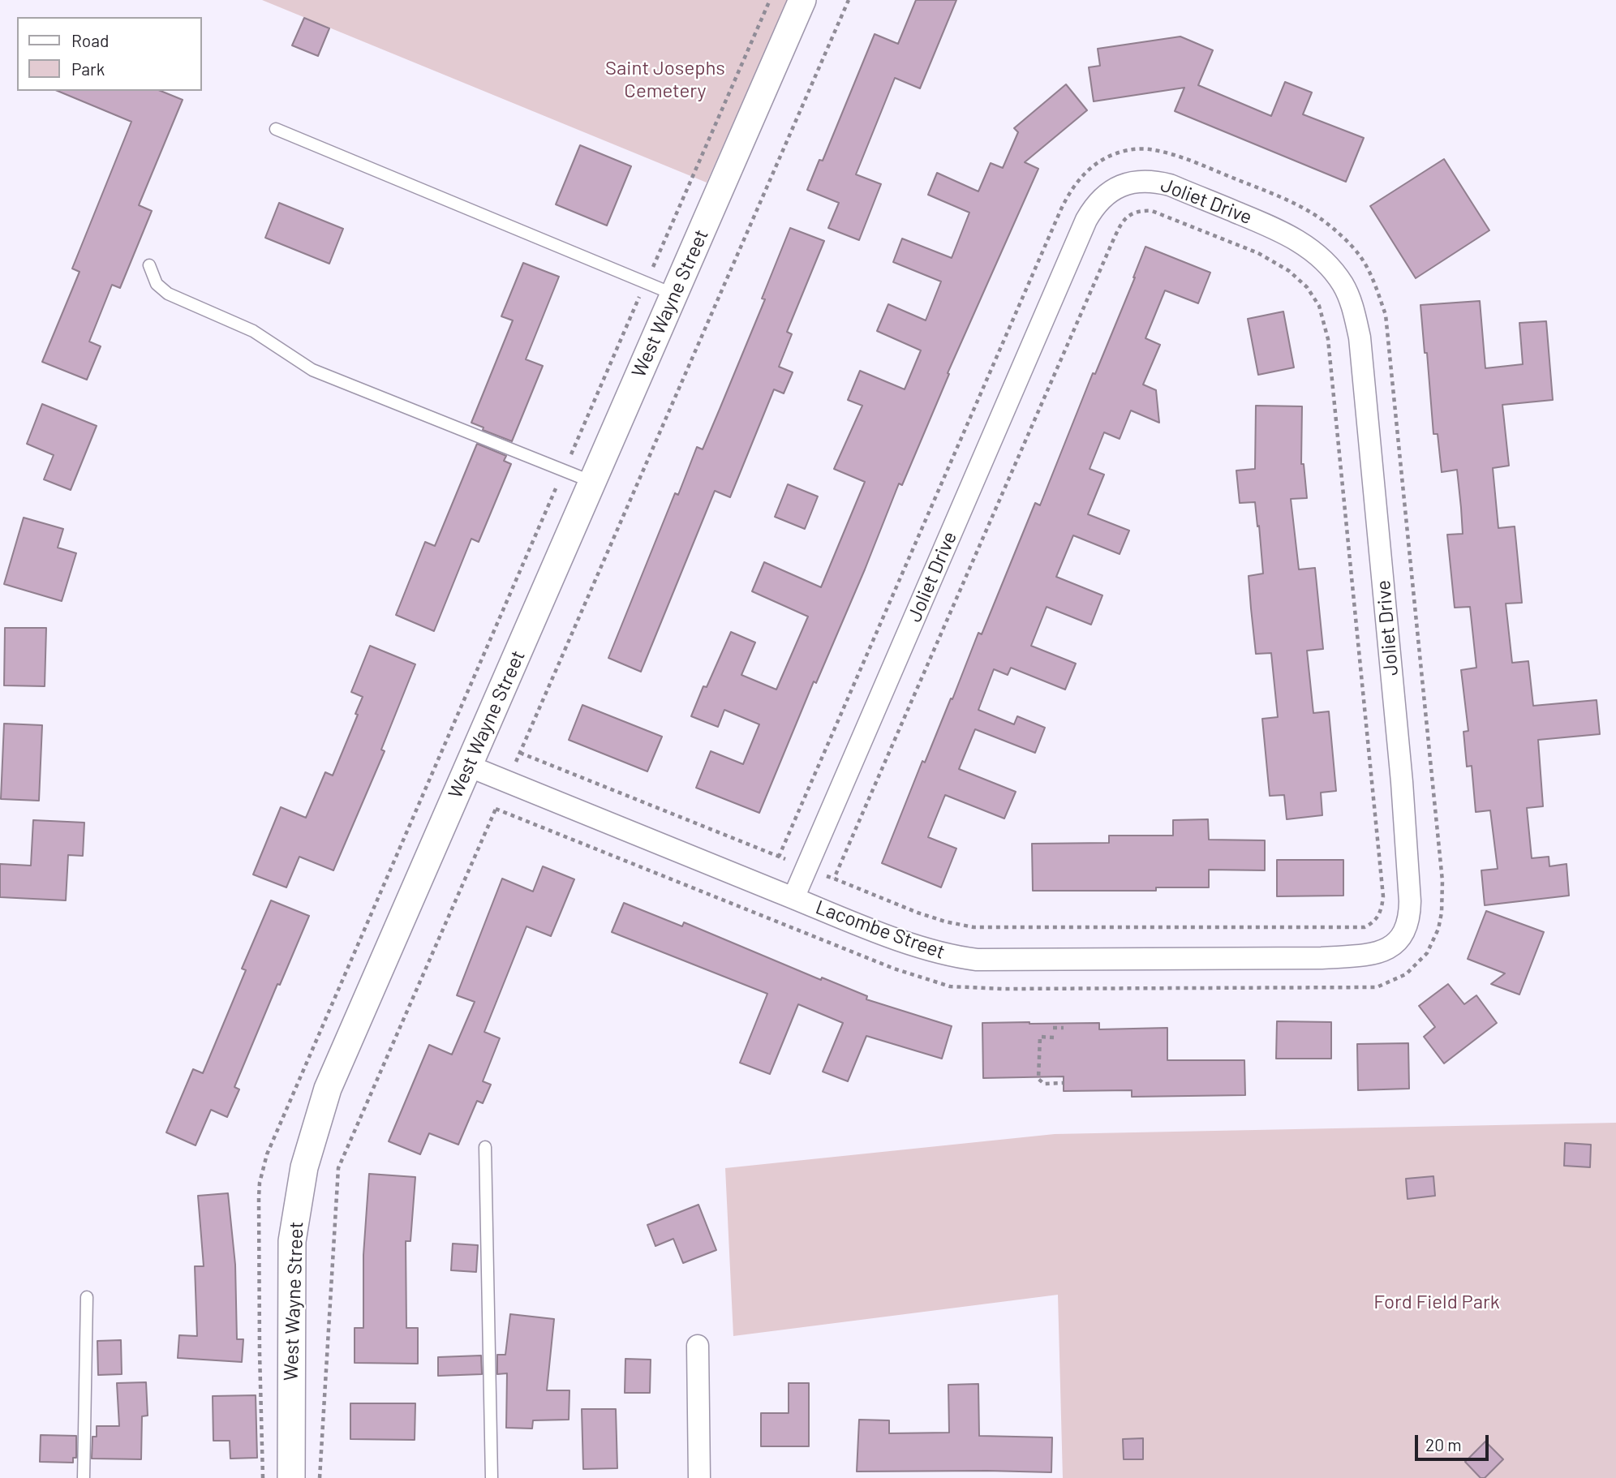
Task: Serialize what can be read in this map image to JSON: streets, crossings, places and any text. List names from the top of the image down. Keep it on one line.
{"streets":{"street":["Joliet Drive","West Wayne Street","Lacombe Street"]},"crossings":[["Joliet Drive","Lacombe Street"],["West Wayne Street","Lacombe Street"]],"parks":["Saint Josephs Cemetery","Ford Field Park"],"legend":["Road","Park"],"scale_bar":"20 m"}
